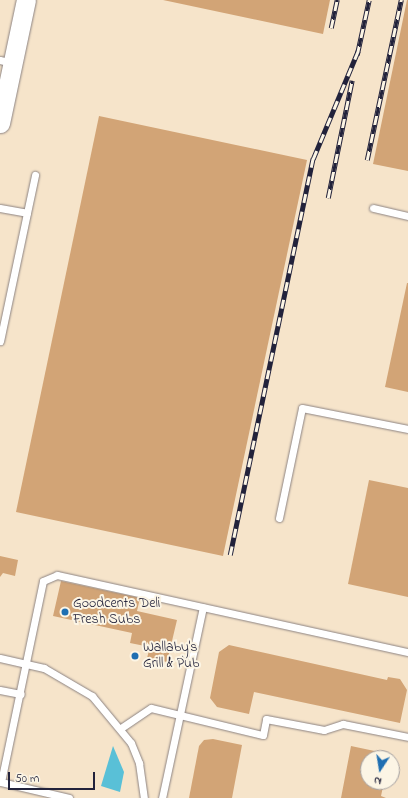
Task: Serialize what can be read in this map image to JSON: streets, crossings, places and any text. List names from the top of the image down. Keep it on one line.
{"places":["Goodcents Deli Fresh Subs","Wallaby's Grill & Pub"],"scale_bar":"50 m","north":"bottom"}
